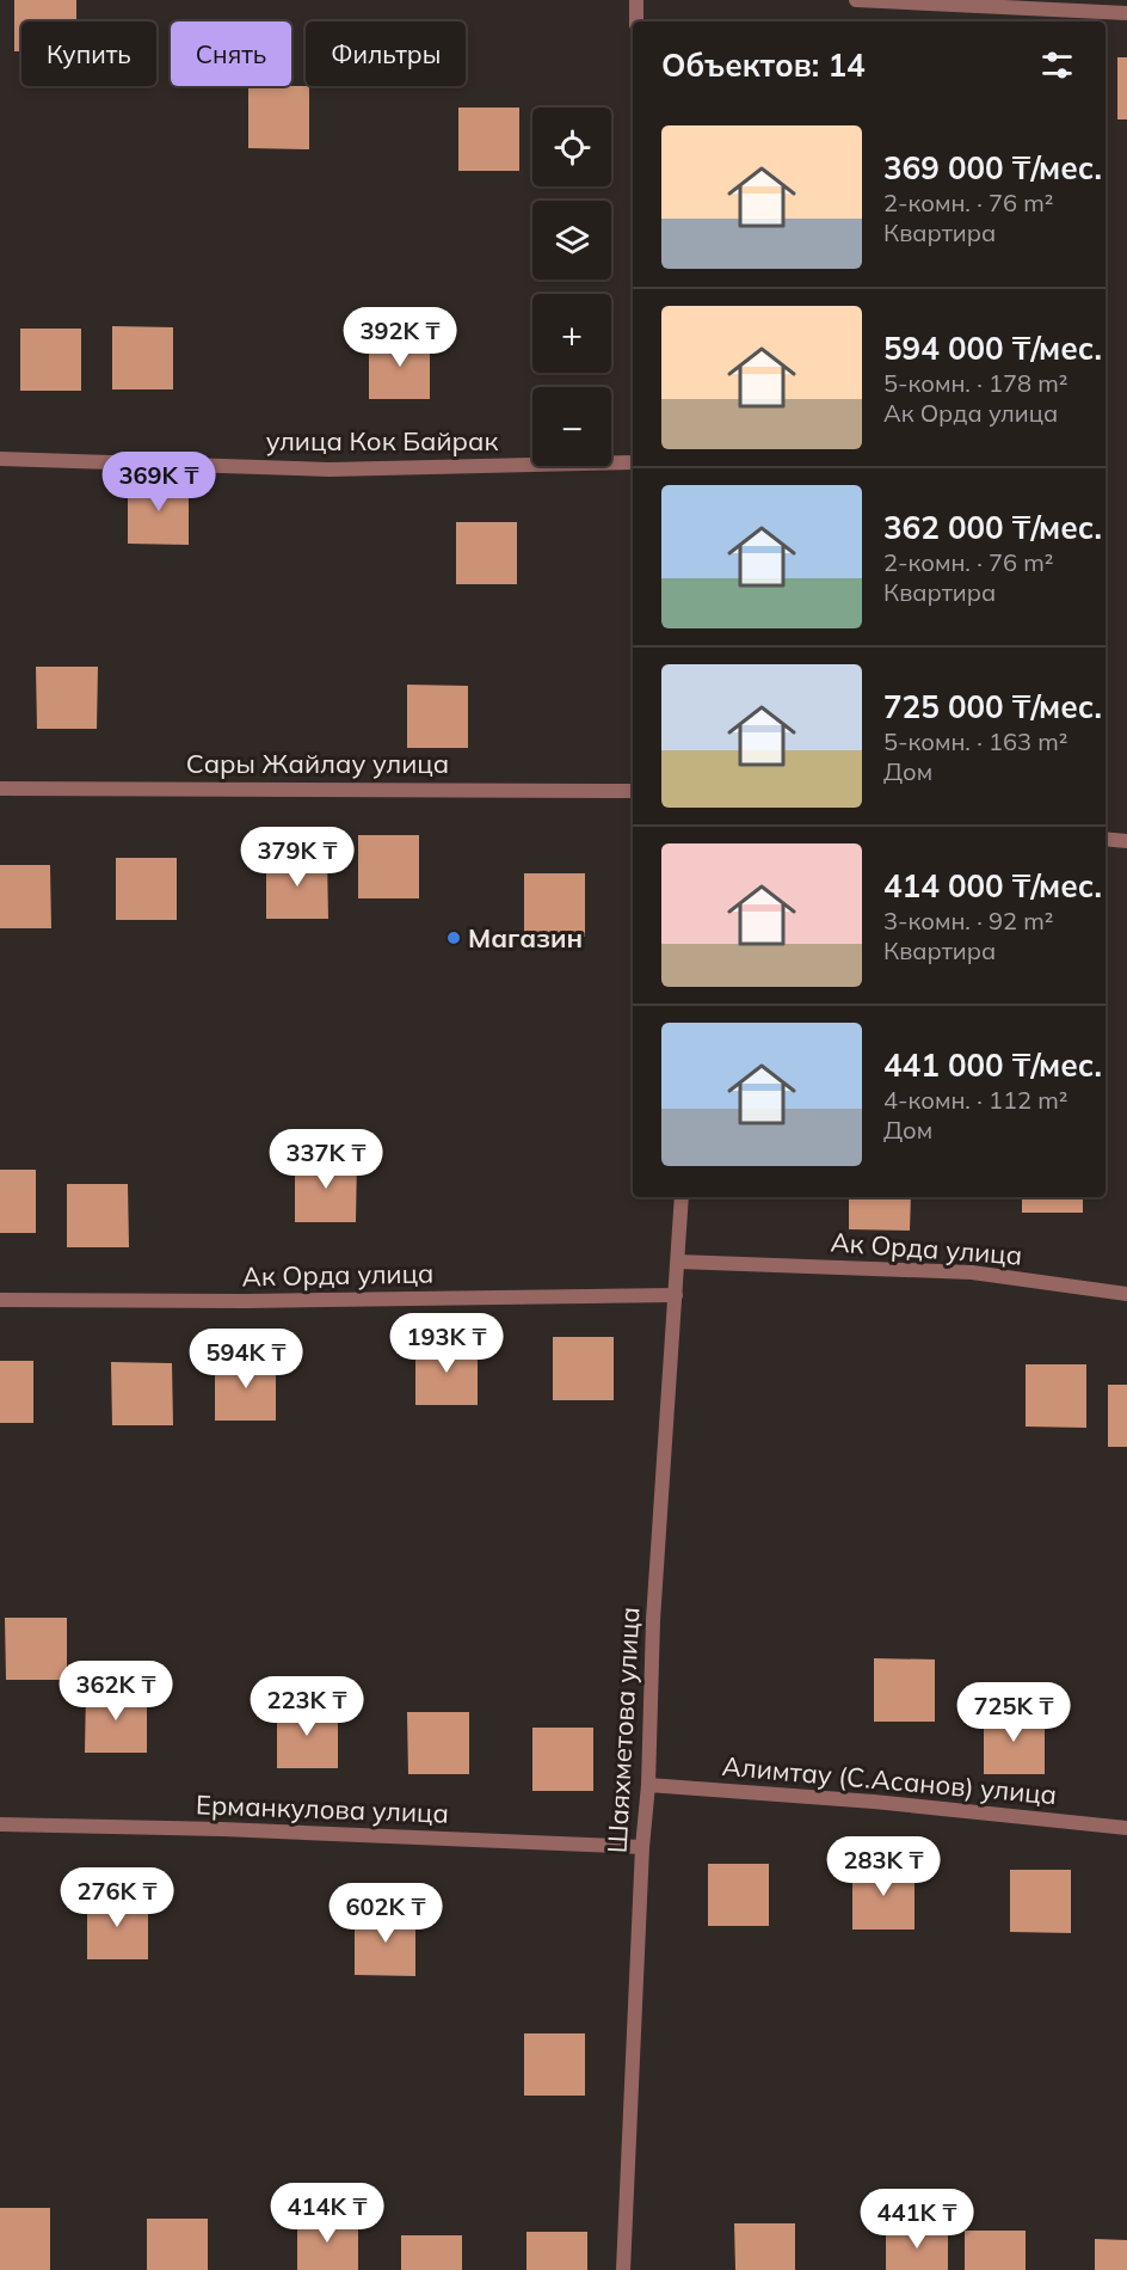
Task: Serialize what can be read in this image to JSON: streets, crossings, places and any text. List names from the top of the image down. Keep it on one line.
{"streets":{"street":["улица Кок Байрак","Сары Жайлау улица","Ак Орда улица","Шаяхметова улица","Алимтау (С.Асанов) улица","Ерманкулова улица"]},"crossings":[["Ак Орда улица","Шаяхметова улица"],["Шаяхметова улица","Алимтау (С.Асанов) улица"],["Шаяхметова улица","Ерманкулова улица"]],"places":["Магазин"],"page":{"chip":["Купить","Снять","Фильтры"],"heading":"Объектов: 14","map_buttons":["+","−"],"list":[{"name":"369 000 ₸/мес.","note":"2-комн. · 76 m² · Квартира"},{"name":"594 000 ₸/мес.","note":"5-комн. · 178 m² · Ак Орда улица"},{"name":"362 000 ₸/мес.","note":"2-комн. · 76 m² · Квартира"},{"name":"725 000 ₸/мес.","note":"5-комн. · 163 m² · Дом"},{"name":"414 000 ₸/мес.","note":"3-комн. · 92 m² · Квартира"},{"name":"441 000 ₸/мес.","note":"4-комн. · 112 m² · Дом"}],"price":["392K ₸","369K ₸","379K ₸","337K ₸","193K ₸","594K ₸","362K ₸","223K ₸","725K ₸","283K ₸","276K ₸","602K ₸","414K ₸","441K ₸"]}}
